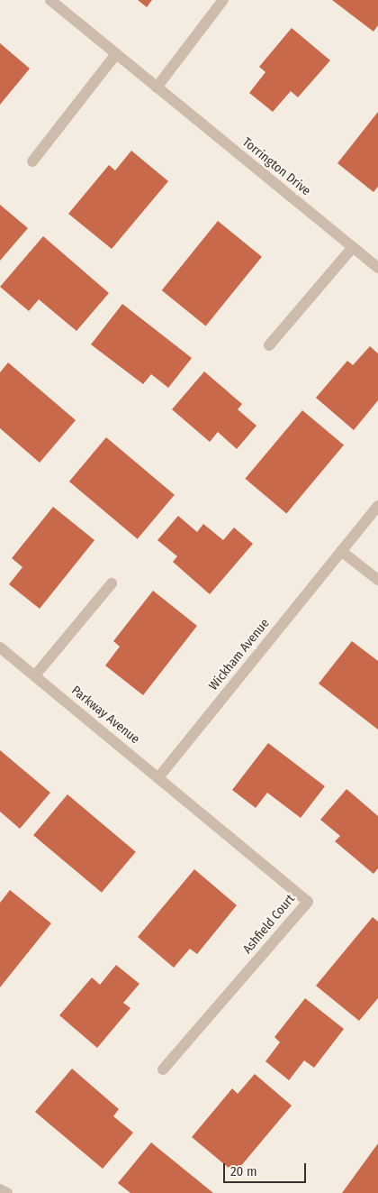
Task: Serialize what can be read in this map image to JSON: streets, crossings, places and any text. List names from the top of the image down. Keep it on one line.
{"streets":{"street":["Torrington Drive","Wickham Avenue","Parkway Avenue","Ashfield Court"]},"crossings":[["Wickham Avenue","Parkway Avenue"],["Wickham Avenue","Ashfield Court"],["Parkway Avenue","Ashfield Court"]],"scale_bar":"20 m"}
